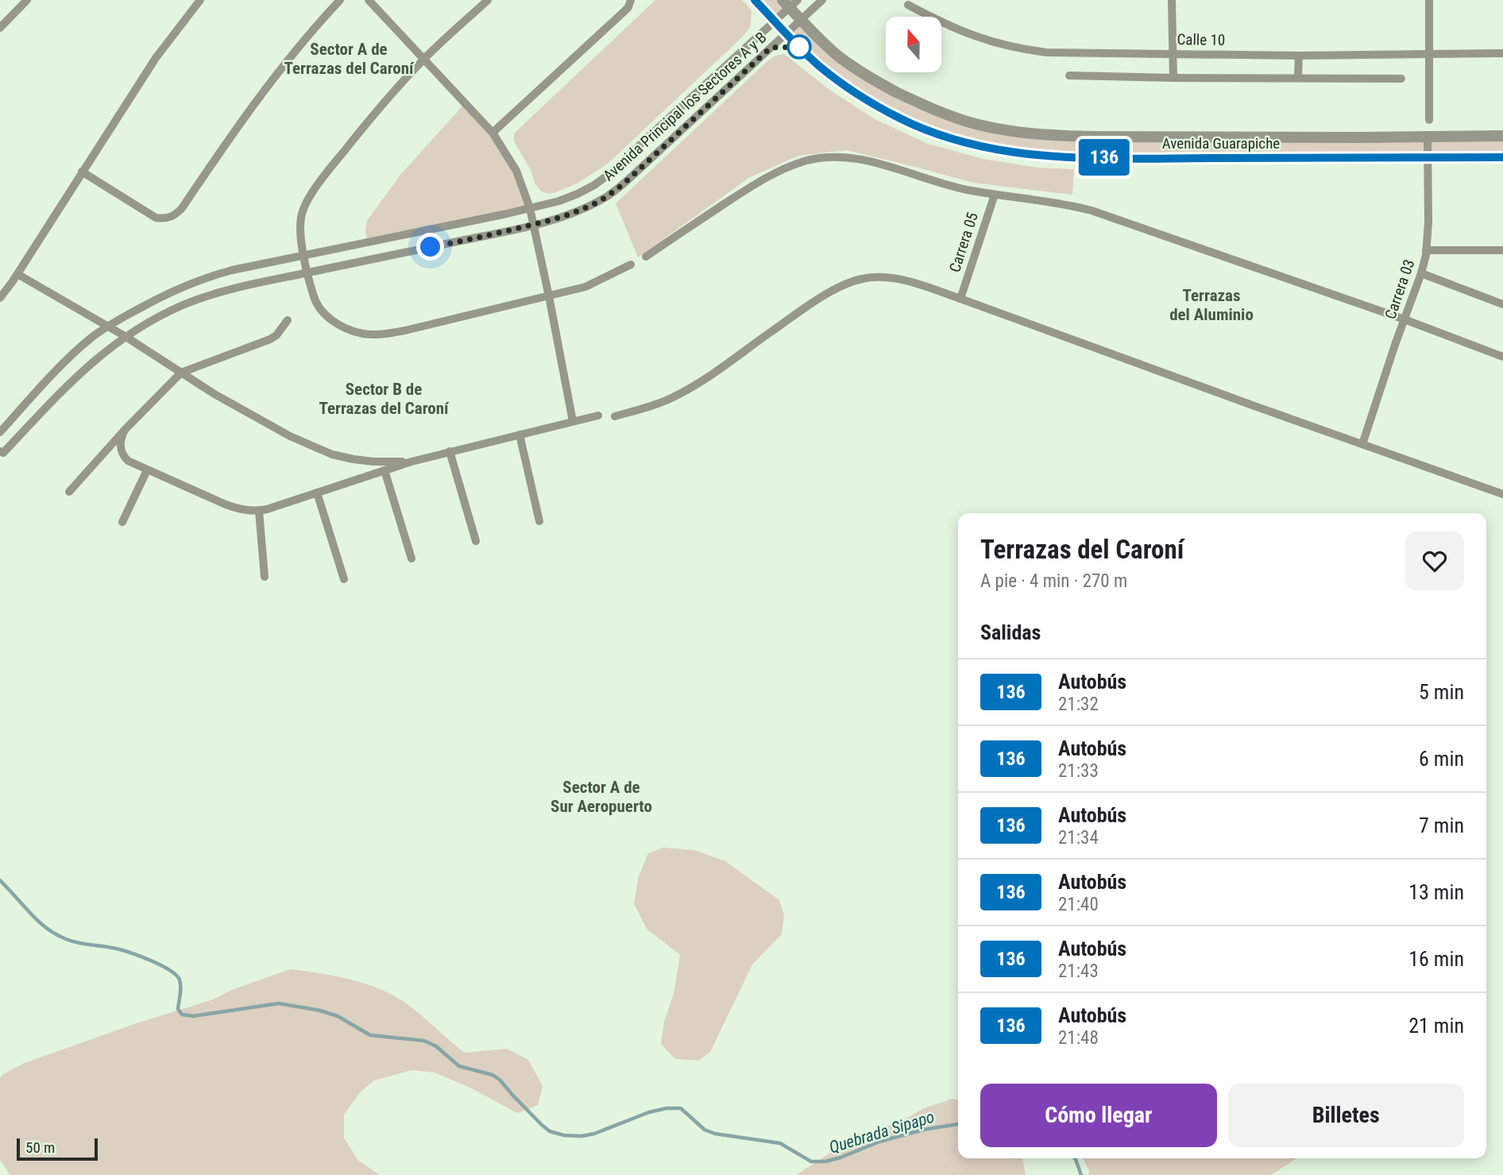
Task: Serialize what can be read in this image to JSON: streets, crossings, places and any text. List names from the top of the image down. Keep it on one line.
{"streets":{"street":["Calle 10","Avenida Principal los Sectores A y B","Avenida Guarapiche","Carrera 05","Carrera 03"]},"crossings":[["Avenida Principal los Sectores A y B","Avenida Guarapiche"],["Avenida Guarapiche","Carrera 03"]],"districts":["Sector A de Terrazas del Caroní","Terrazas del Aluminio","Sector B de Terrazas del Caroní","Sector A de Sur Aeropuerto"],"water":["Quebrada Sipapo"],"lines":["bus line 136"],"scale_bar":"50 m","north":"top","page":{"on_map":"136","heading":[["Terrazas del Caroní","A pie · 4 min · 270 m"],"Salidas"],"list":[{"mark":"136","name":"Autobús","note":"21:32","value":"5 min"},{"mark":"136","name":"Autobús","note":"21:33","value":"6 min"},{"mark":"136","name":"Autobús","note":"21:34","value":"7 min"},{"mark":"136","name":"Autobús","note":"21:40","value":"13 min"},{"mark":"136","name":"Autobús","note":"21:43","value":"16 min"},{"mark":"136","name":"Autobús","note":"21:48","value":"21 min"}],"buttons":["Cómo llegar","Billetes"],"scale":"50 m"}}
